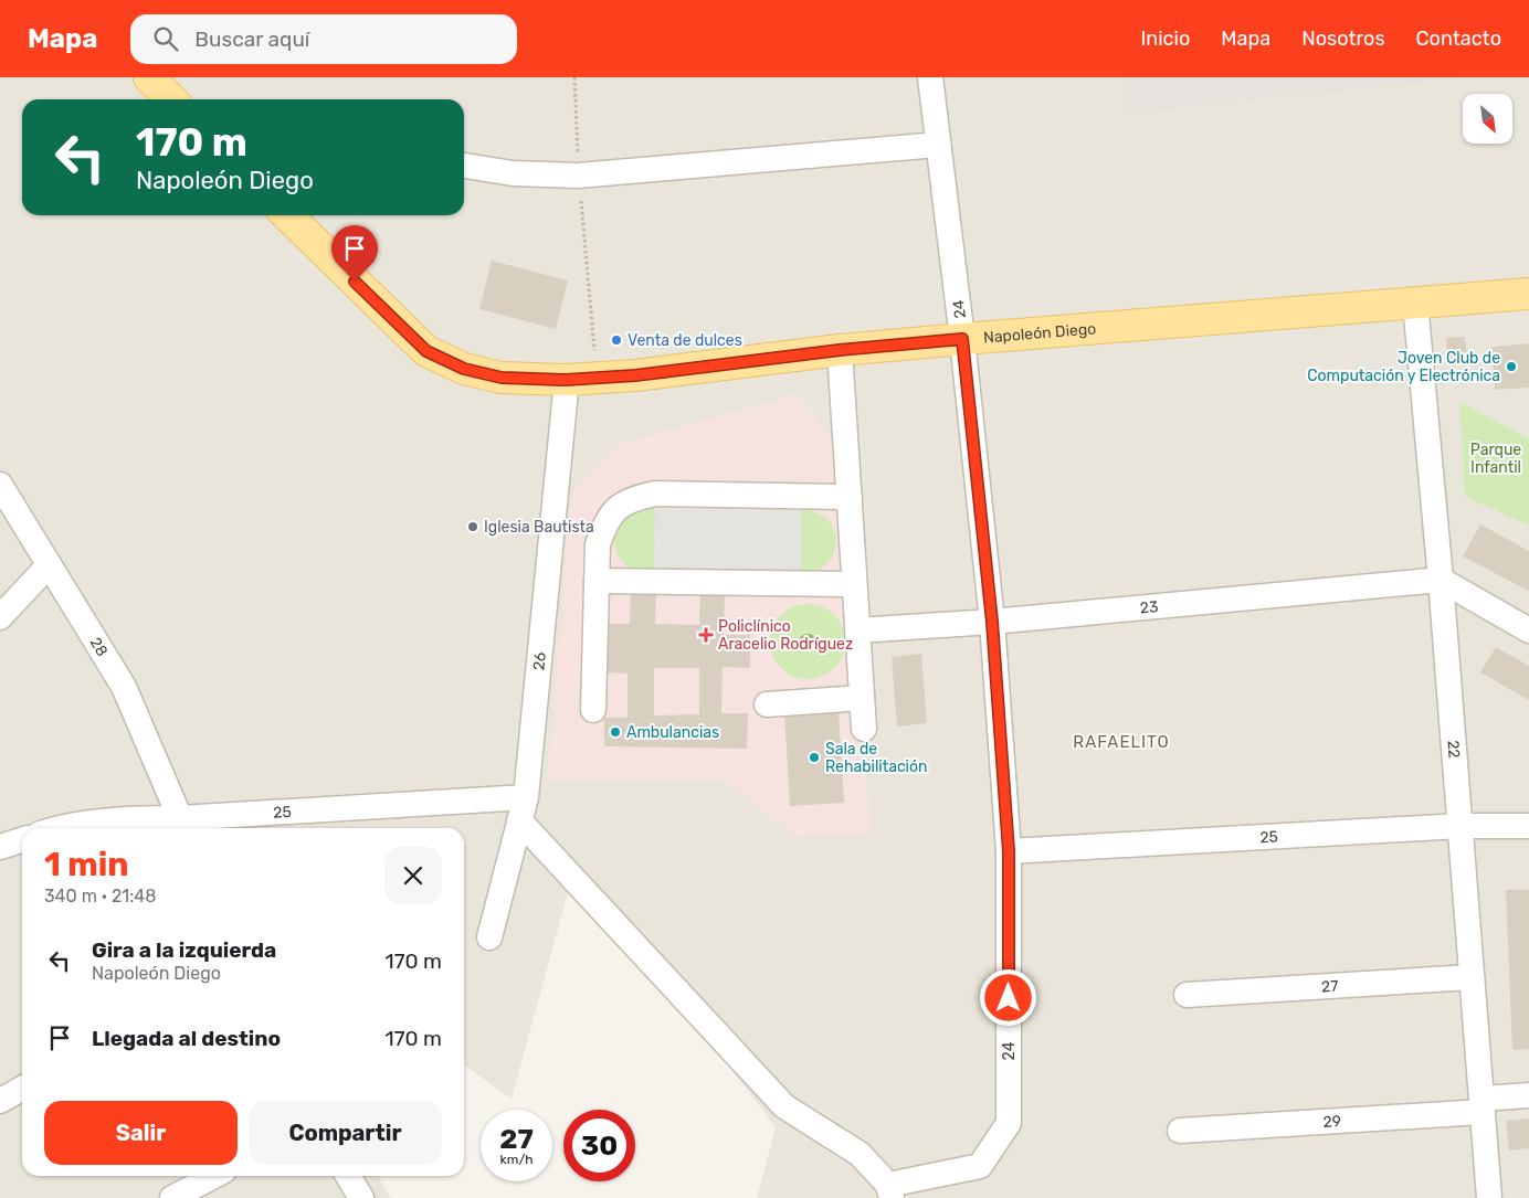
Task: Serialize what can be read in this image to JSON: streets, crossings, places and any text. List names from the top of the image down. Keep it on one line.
{"streets":{"main road":["Napoleón Diego"],"street":["24","23","28","26","22","25","27","29"]},"crossings":[["24","Napoleón Diego"],["24","23"],["24","25"],["Napoleón Diego","26"],["Napoleón Diego","22"],["23","22"],["28","25"],["26","25"],["22","25"],["22","27"],["22","29"]],"districts":["RAFAELITO"],"parks":["Parque Infantil"],"places":{"other":["Venta de dulces","Joven Club de Computación y Electrónica","Iglesia Bautista","Ambulancias","Sala de Rehabilitación"],"health":["Policlínico Aracelio Rodríguez"]},"north":"bottom right","page":{"header":"Mapa","search":"Buscar aquí","nav":["Inicio","Mapa","Nosotros","Contacto"],"turn":["170 m","Napoleón Diego"],"heading":["1 min","340 m · 21:48"],"list":[{"name":"Gira a la izquierda","note":"Napoleón Diego","value":"170 m"},{"name":"Llegada al destino","value":"170 m"}],"buttons":["Salir","Compartir"],"speed":"27 km/h","limit":"30"}}
